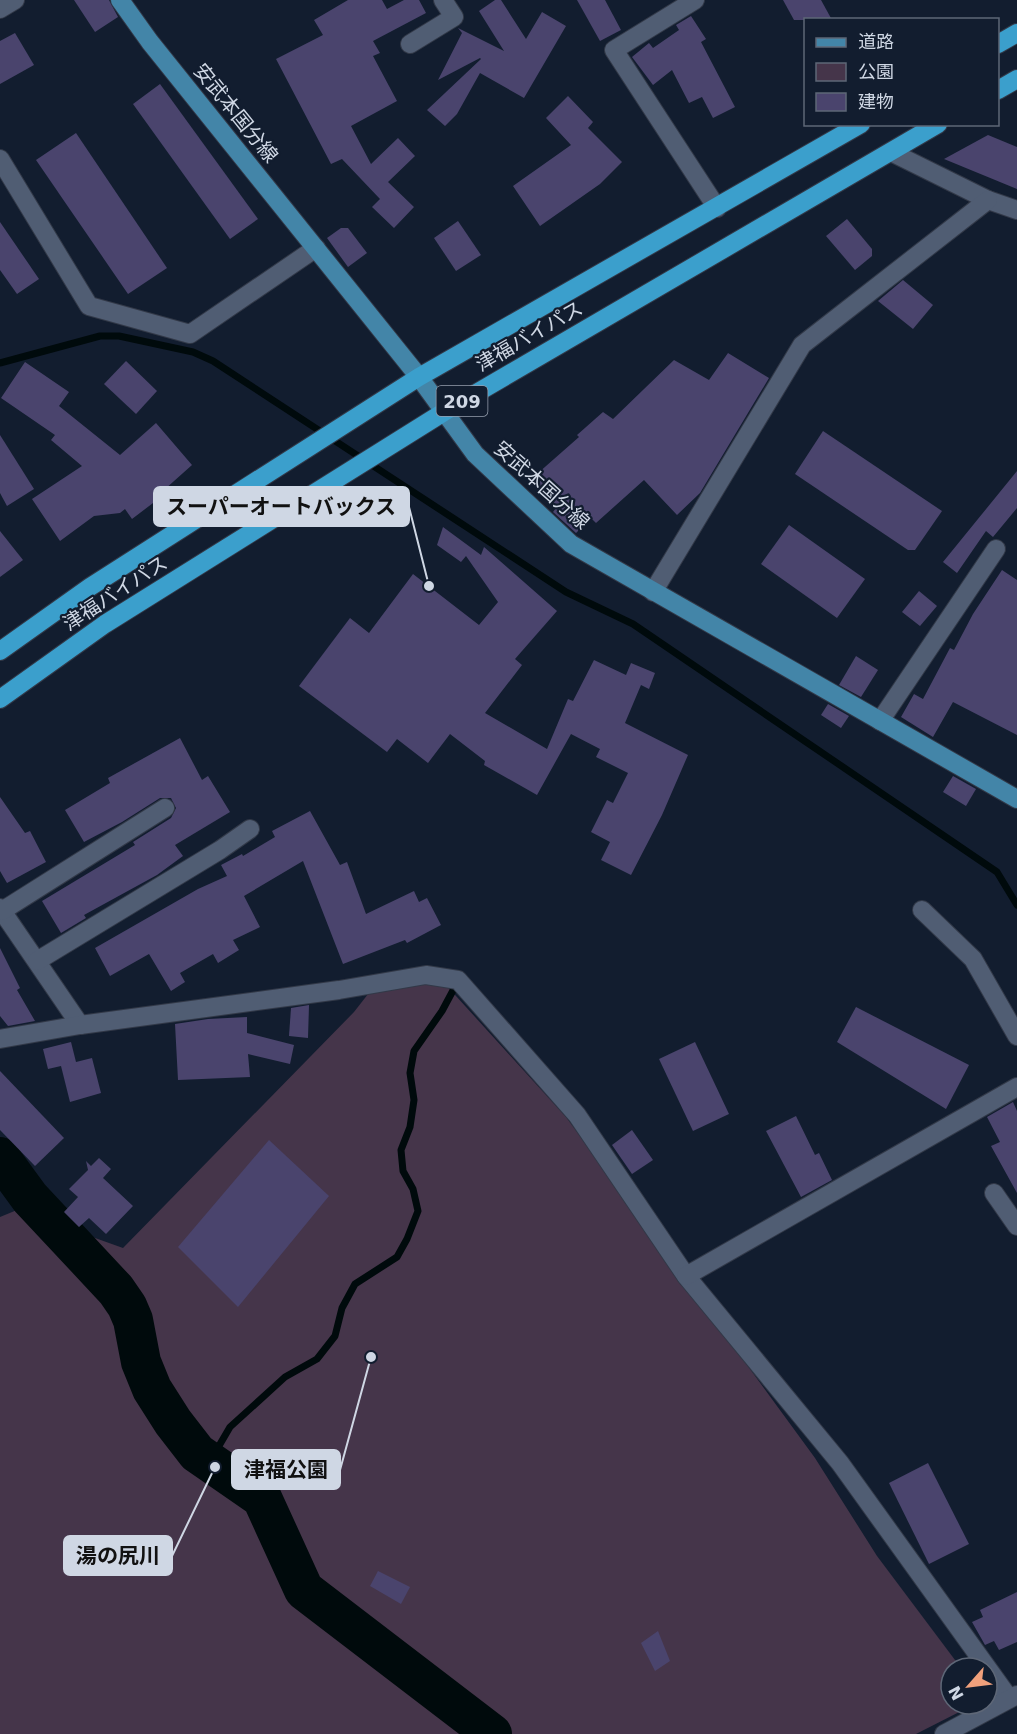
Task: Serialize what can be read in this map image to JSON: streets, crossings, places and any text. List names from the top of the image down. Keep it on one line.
{"streets":{"highway":["津福バイパス","209"],"main road":["安武本国分線"]},"crossings":[["安武本国分線","津福バイパス"]],"places":["スーパーオートバックス","津福公園","湯の尻川"],"legend":["道路","公園","建物"],"north":"bottom left"}
